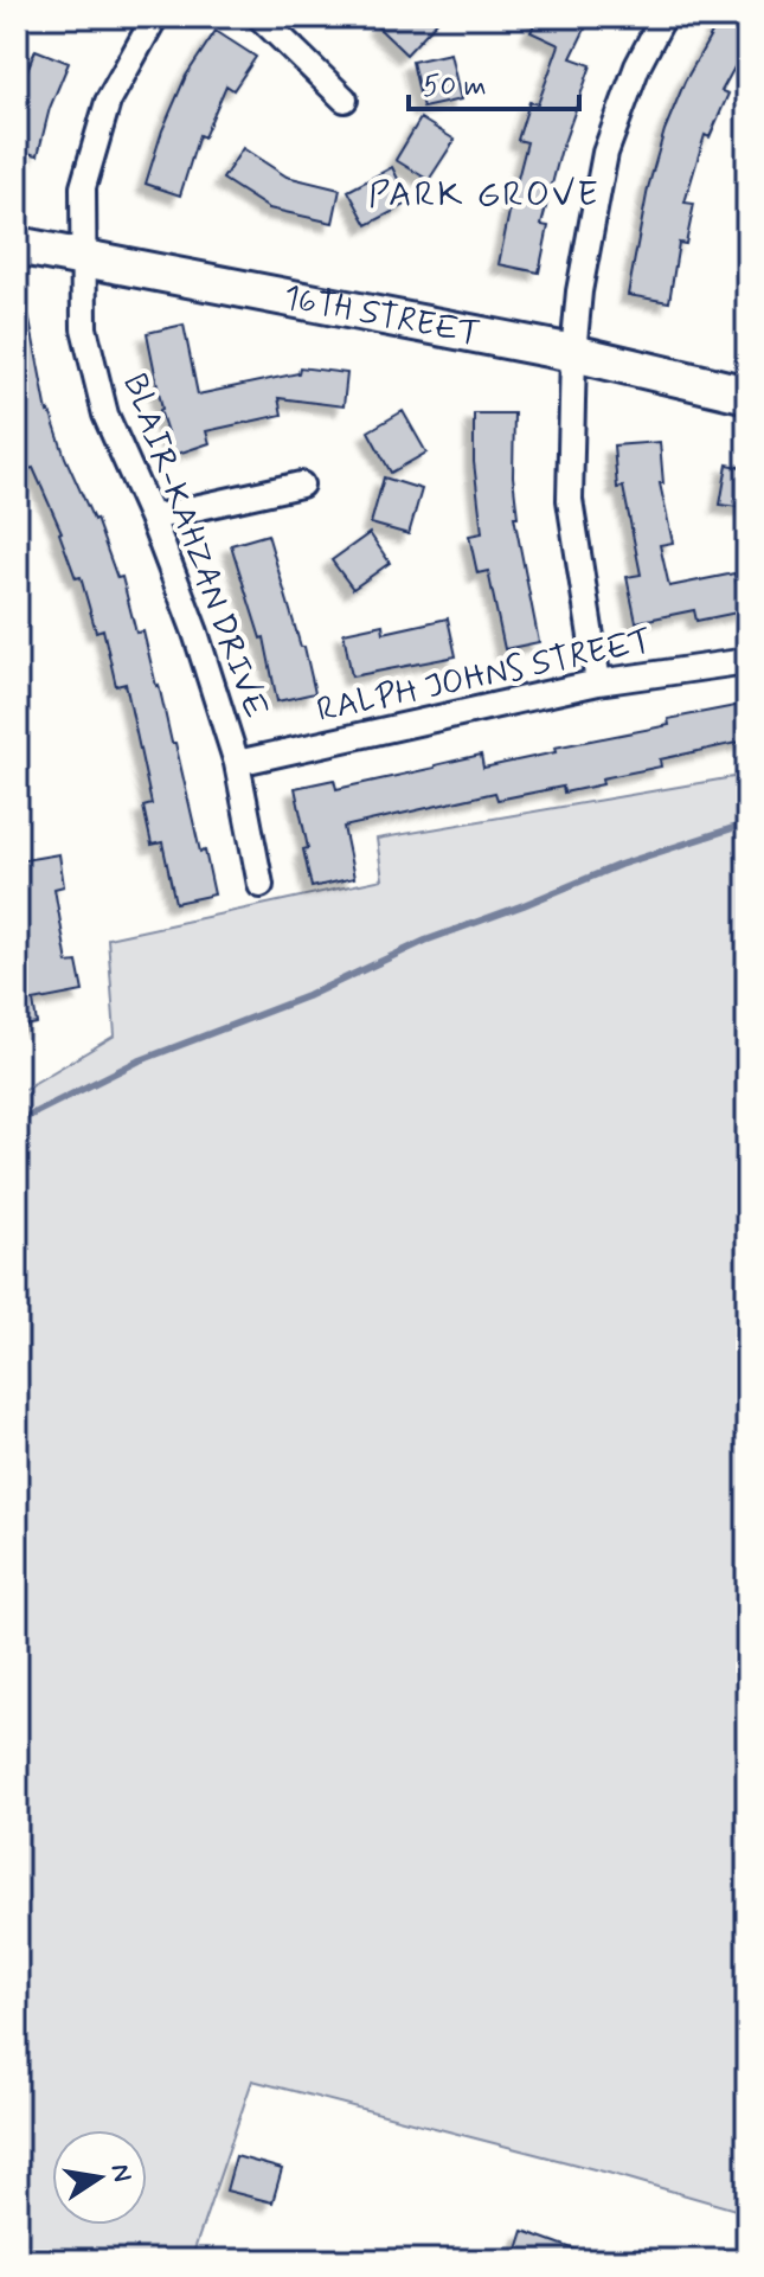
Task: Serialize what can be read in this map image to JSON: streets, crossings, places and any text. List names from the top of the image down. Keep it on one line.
{"streets":{"street":["16TH STREET","BLAIR-KAHZAN DRIVE","RALPH JOHNS STREET"]},"crossings":[["16TH STREET","BLAIR-KAHZAN DRIVE"],["BLAIR-KAHZAN DRIVE","RALPH JOHNS STREET"]],"districts":["PARK GROVE"],"scale_bar":"50 m","north":"right"}
